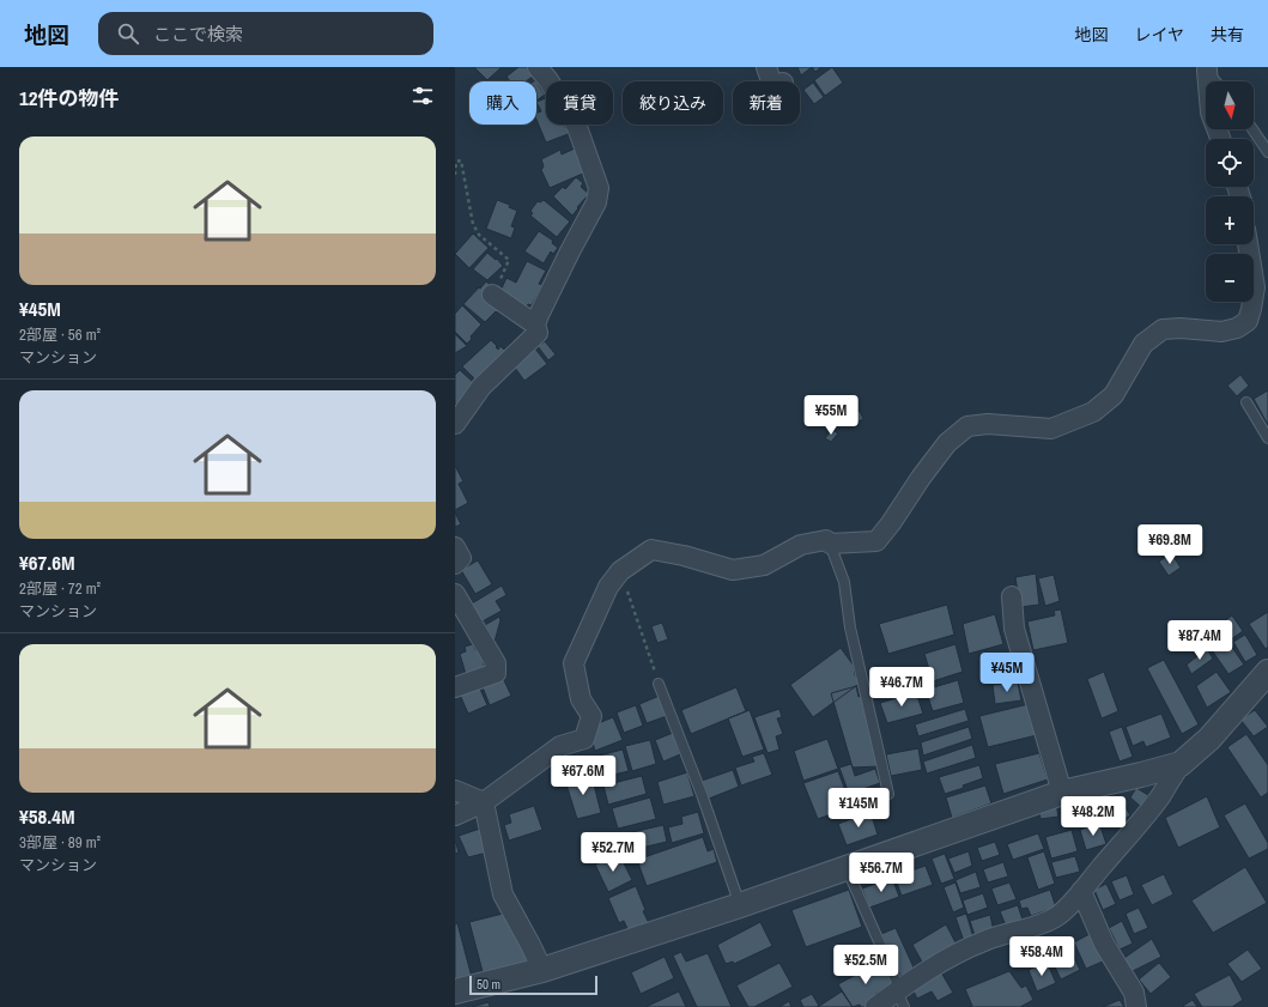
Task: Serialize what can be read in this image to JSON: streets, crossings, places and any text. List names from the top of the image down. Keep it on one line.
{"scale_bar":"50 m","north":"bottom","page":{"header":"地図","search":"ここで検索","nav":["地図","レイヤ","共有"],"heading":"12件の物件","map_buttons":["+","−"],"chip":["購入","賃貸","絞り込み","新着"],"list":[{"name":"¥45M","note":"2部屋 · 56 m² · マンション"},{"name":"¥67.6M","note":"2部屋 · 72 m² · マンション"},{"name":"¥58.4M","note":"3部屋 · 89 m² · マンション"}],"price":["¥55M","¥69.8M","¥87.4M","¥45M","¥46.7M","¥67.6M","¥145M","¥48.2M","¥52.7M","¥56.7M","¥58.4M","¥52.5M"],"scale":"50 m"}}
